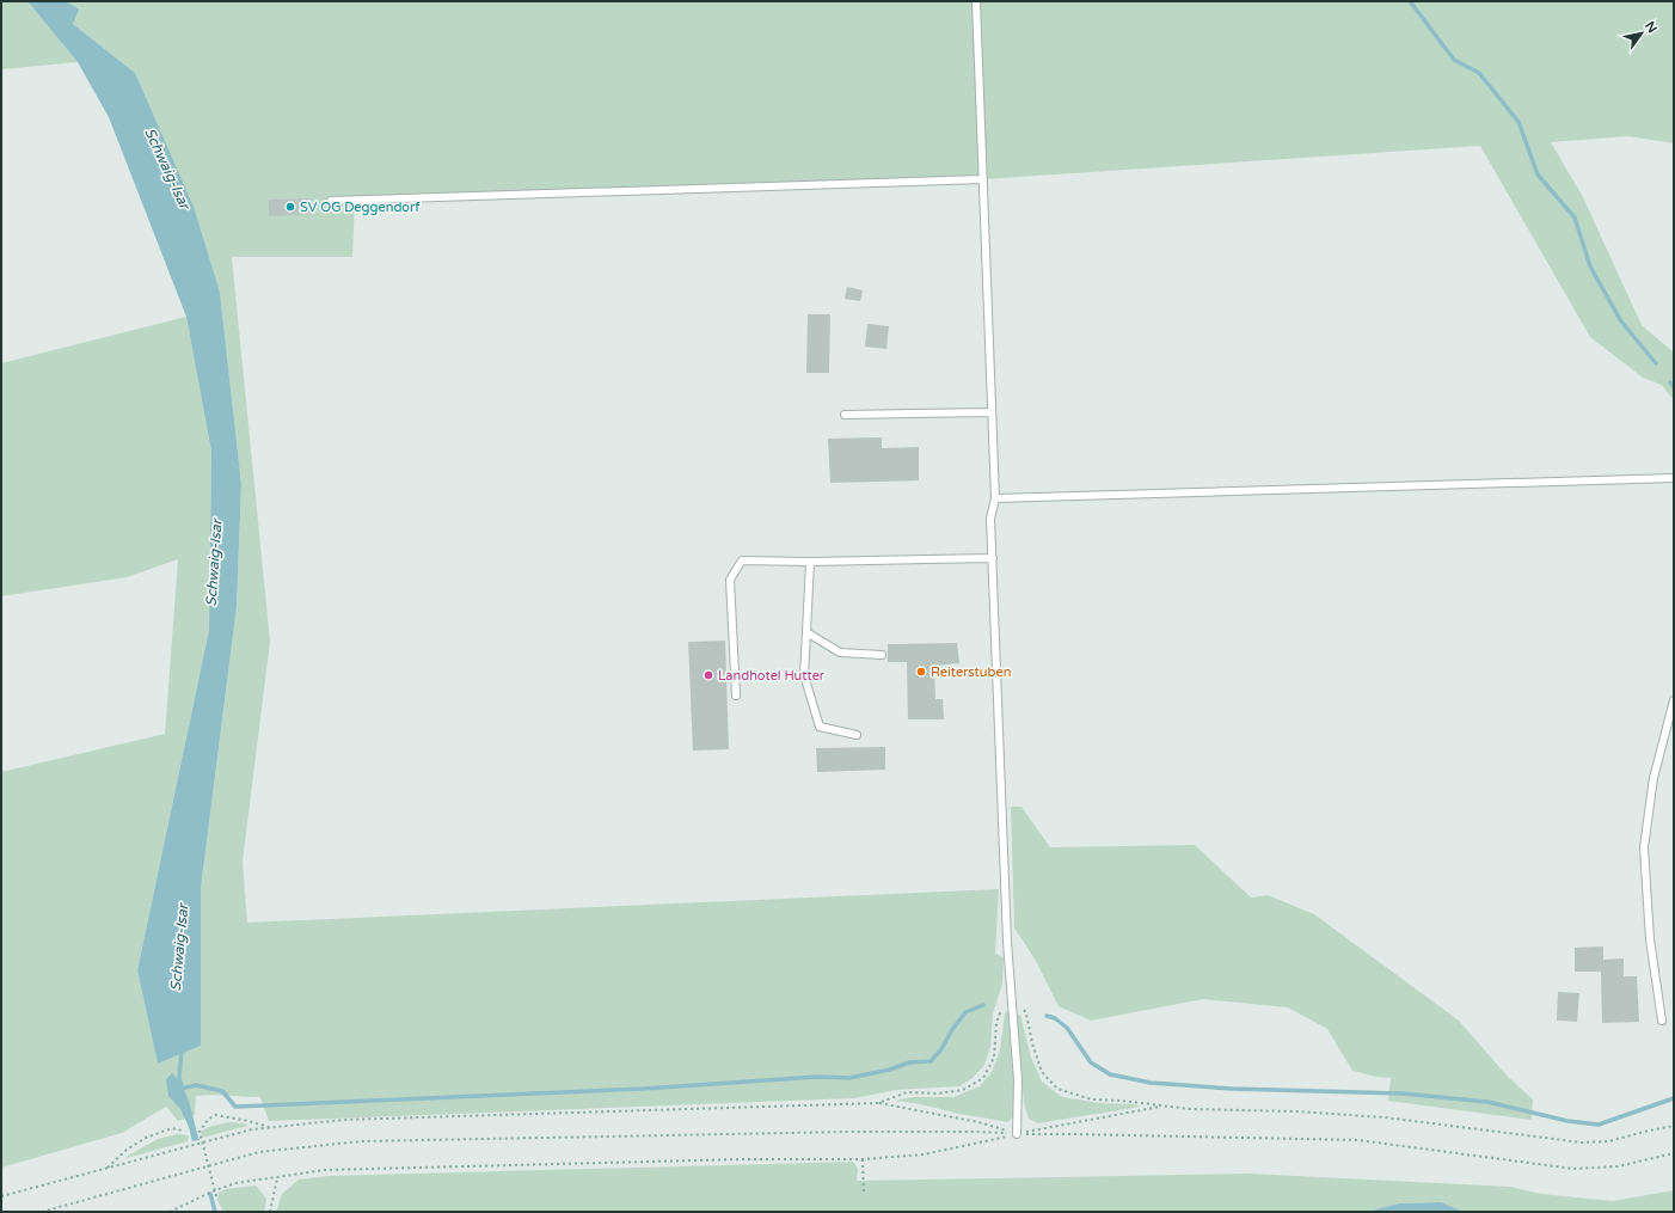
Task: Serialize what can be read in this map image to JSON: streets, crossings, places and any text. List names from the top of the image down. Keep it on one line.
{"water":["Schwaig-Isar"],"places":["SV OG Deggendorf","Reiterstuben","Landhotel Hutter"],"north":"top right"}
